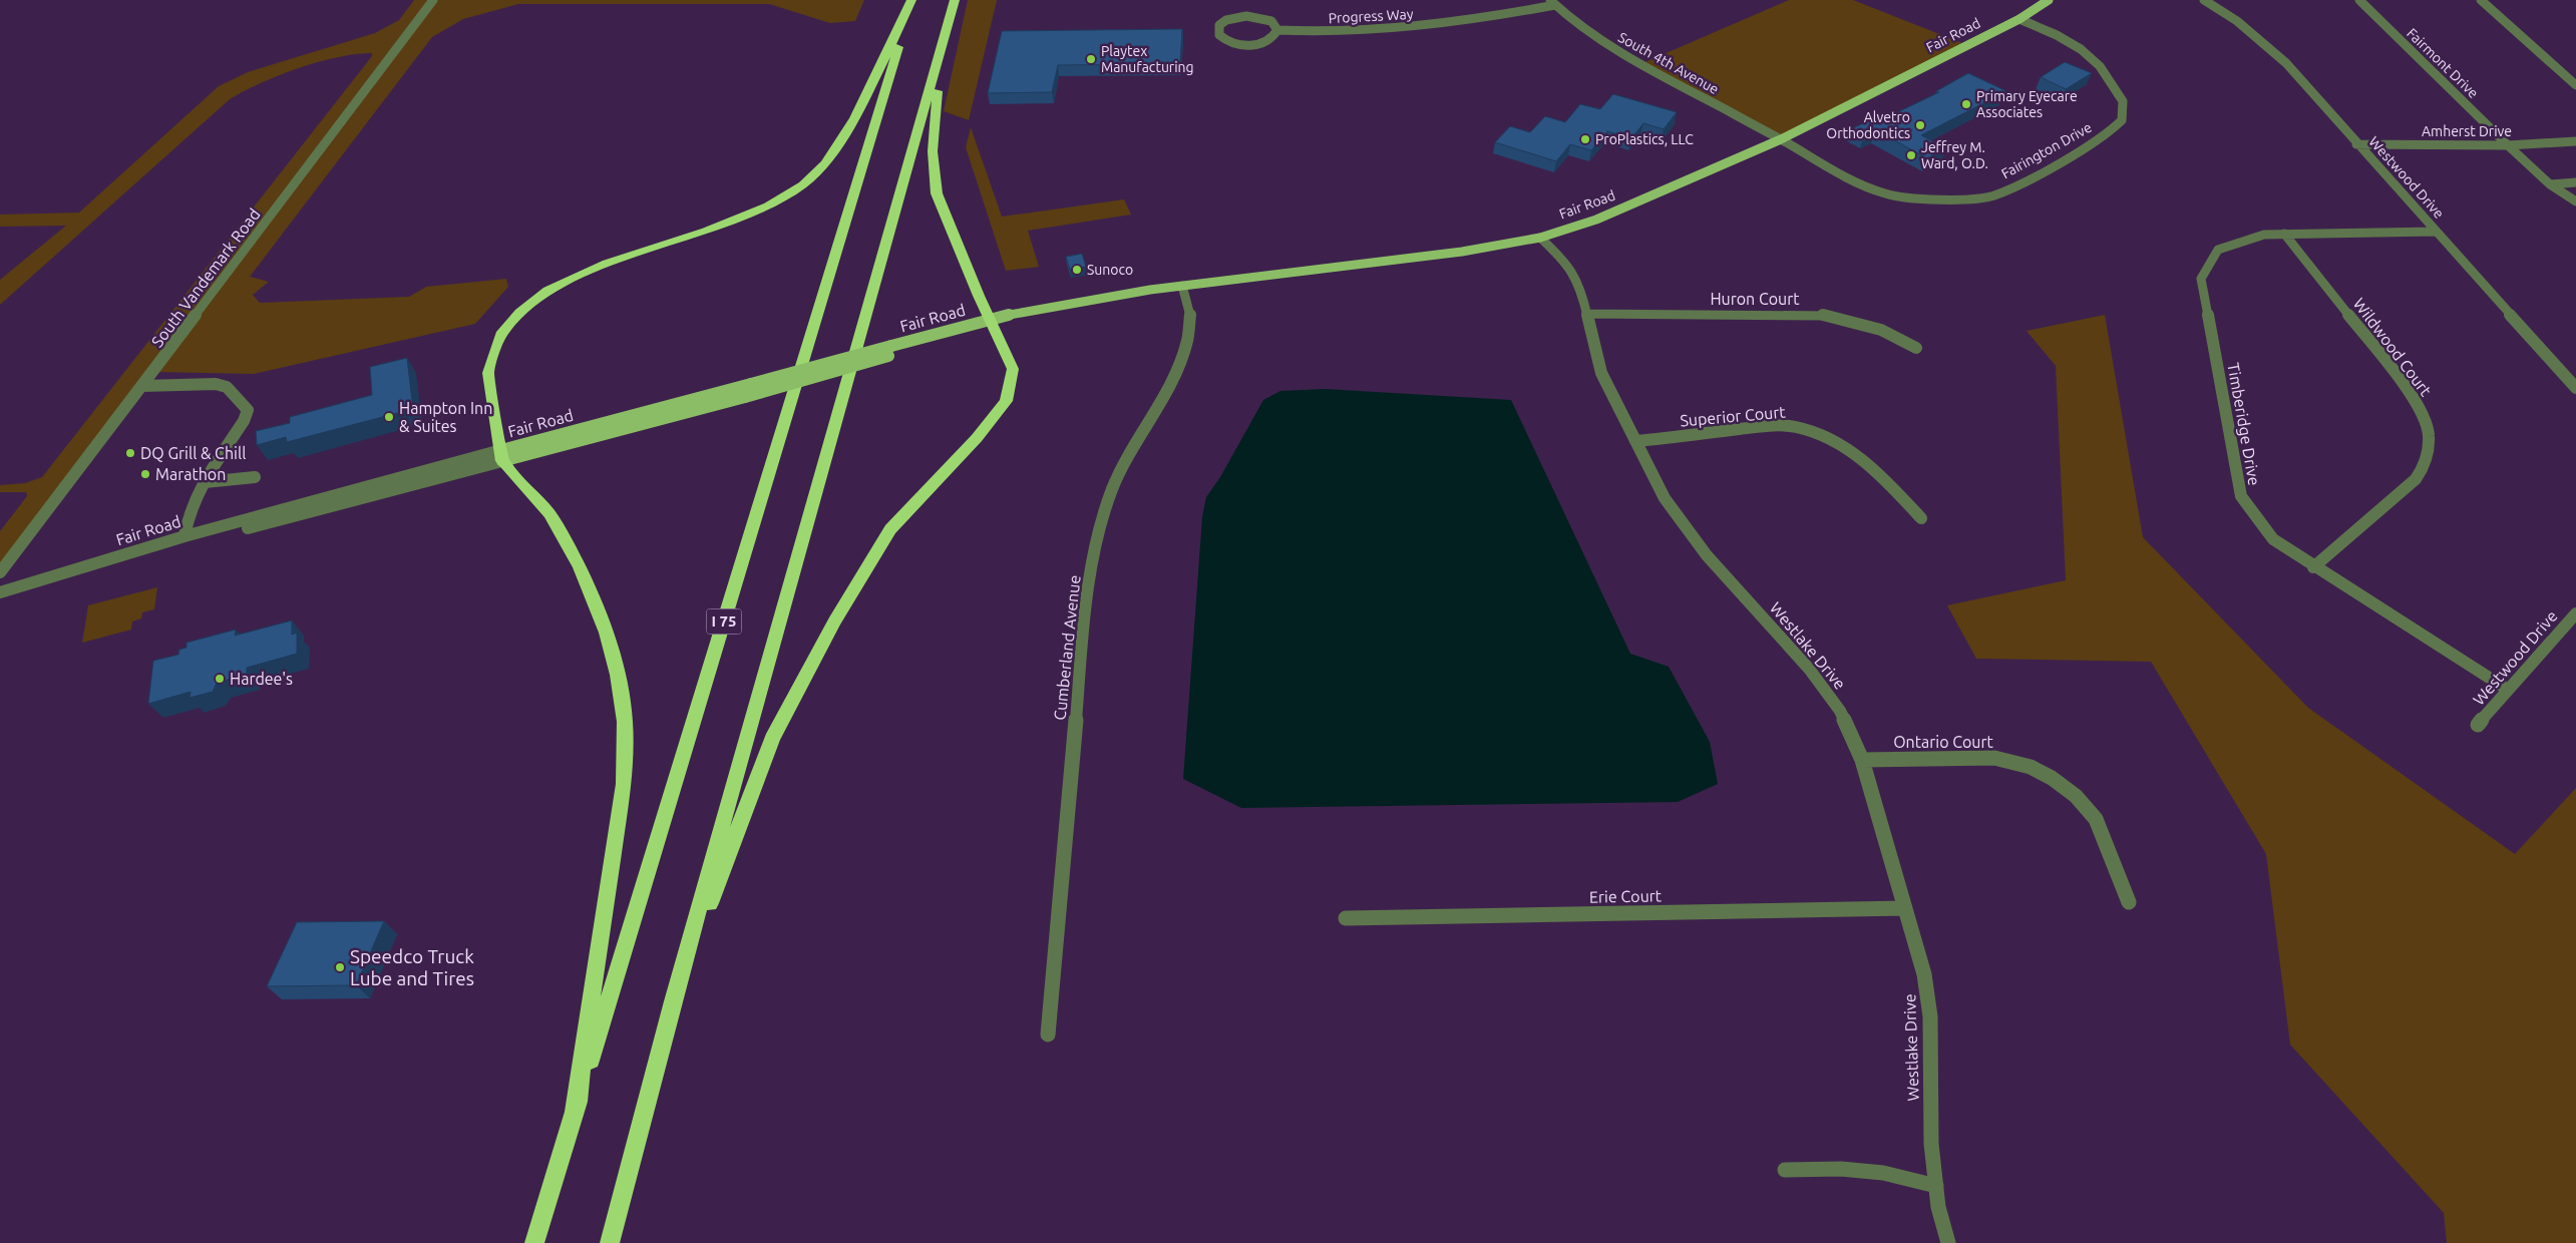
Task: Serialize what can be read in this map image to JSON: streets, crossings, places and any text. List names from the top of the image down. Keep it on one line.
{"streets":{"highway":["I 75"],"main road":["Fair Road"],"street":["Progress Way","South 4th Avenue","Fairmont Drive","Amherst Drive","Fairington Drive","Westwood Drive","South Vandemark Road","Huron Court","Wildwood Court","Superior Court","Timberidge Drive","Westlake Drive","Cumberland Avenue","Ontario Court","Erie Court"]},"crossings":[["Progress Way","South 4th Avenue"],["Fair Road","South 4th Avenue"],["Fair Road","Fairington Drive"],["Fair Road","Westlake Drive"],["Fair Road","Cumberland Avenue"],["South 4th Avenue","Fairington Drive"],["Fairmont Drive","Amherst Drive"],["Amherst Drive","Westwood Drive"],["Westwood Drive","Timberidge Drive"],["Huron Court","Westlake Drive"],["Wildwood Court","Timberidge Drive"],["Superior Court","Westlake Drive"],["Westlake Drive","Ontario Court"],["Westlake Drive","Erie Court"]],"places":["Playtex Manufacturing","Primary Eyecare Associates","Alvetro Orthodontics","ProPlastics, LLC","Jeffrey M. Ward, O.D.","Sunoco","Hampton Inn & Suites","DQ Grill & Chill","Marathon","Hardee's","Speedco Truck Lube and Tires"]}
